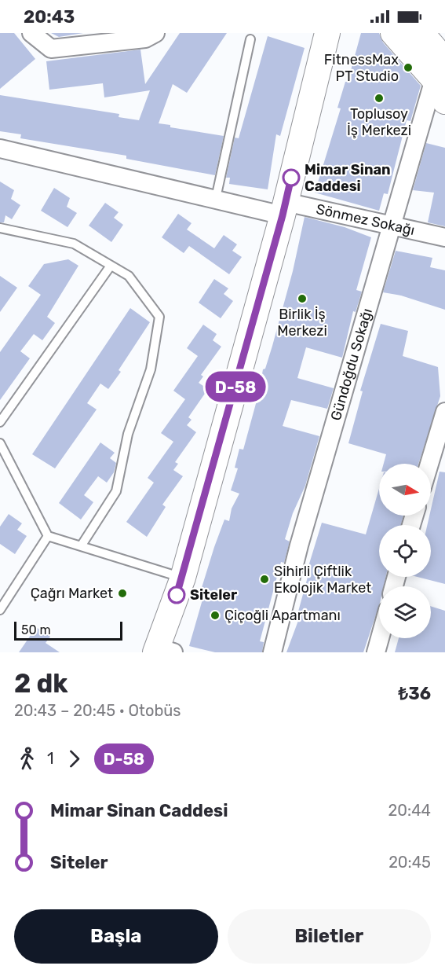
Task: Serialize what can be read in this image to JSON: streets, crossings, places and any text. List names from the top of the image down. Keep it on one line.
{"streets":{"street":["Sönmez Sokağı","Gündoğdu Sokağı"]},"crossings":[["Sönmez Sokağı","Gündoğdu Sokağı"]],"places":["FitnessMax PT Studio","Toplusoy İş Merkezi","Mimar Sinan Caddesi","Birlik İş Merkezi","Sihirli Çiftlik Ekolojik Market","Çağrı Market","Siteler","Çiçoğli Apartmanı"],"lines":["bus line D-58"],"scale_bar":"50 m","north":"right","page":{"status":"20:43","on_map":"D-58","scale":"50 m","heading":["2 dk","20:43 – 20:45 · Otobüs","₺36"],"legs":["1","D-58"],"list":[{"name":"Mimar Sinan Caddesi","value":"20:44"},{"name":"Siteler","value":"20:45"}],"buttons":["Başla","Biletler"]}}
